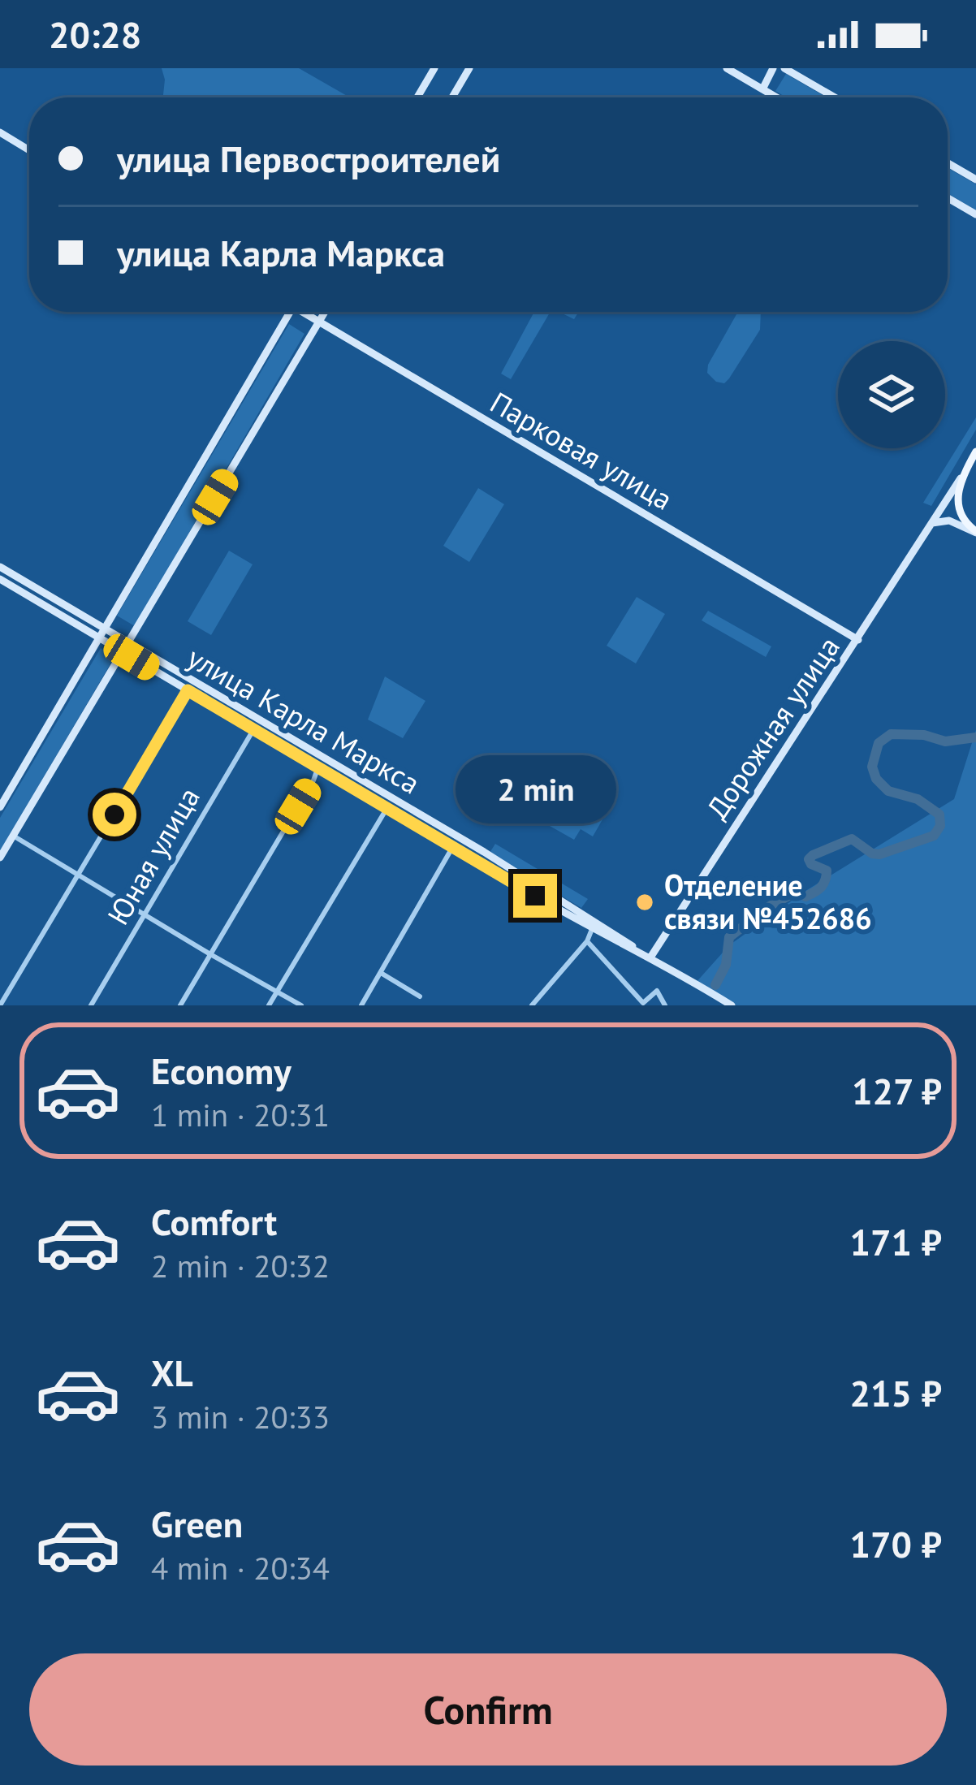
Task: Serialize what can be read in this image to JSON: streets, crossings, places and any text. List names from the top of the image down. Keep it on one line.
{"streets":{"main road":["Парковая улица","улица Карла Маркса","Дорожная улица"],"street":["Юная улица"]},"crossings":[["Парковая улица","Дорожная улица"],["улица Карла Маркса","Дорожная улица"],["улица Карла Маркса","Юная улица"]],"places":["Отделение связи №452686"],"page":{"status":"20:28","banner":["улица Первостроителей","улица Карла Маркса"],"bubble":"2 min","list":[{"name":"Economy","note":"1 min · 20:31","value":"127 ₽"},{"name":"Comfort","note":"2 min · 20:32","value":"171 ₽"},{"name":"XL","note":"3 min · 20:33","value":"215 ₽"},{"name":"Green","note":"4 min · 20:34","value":"170 ₽"}],"buttons":"Confirm"}}
